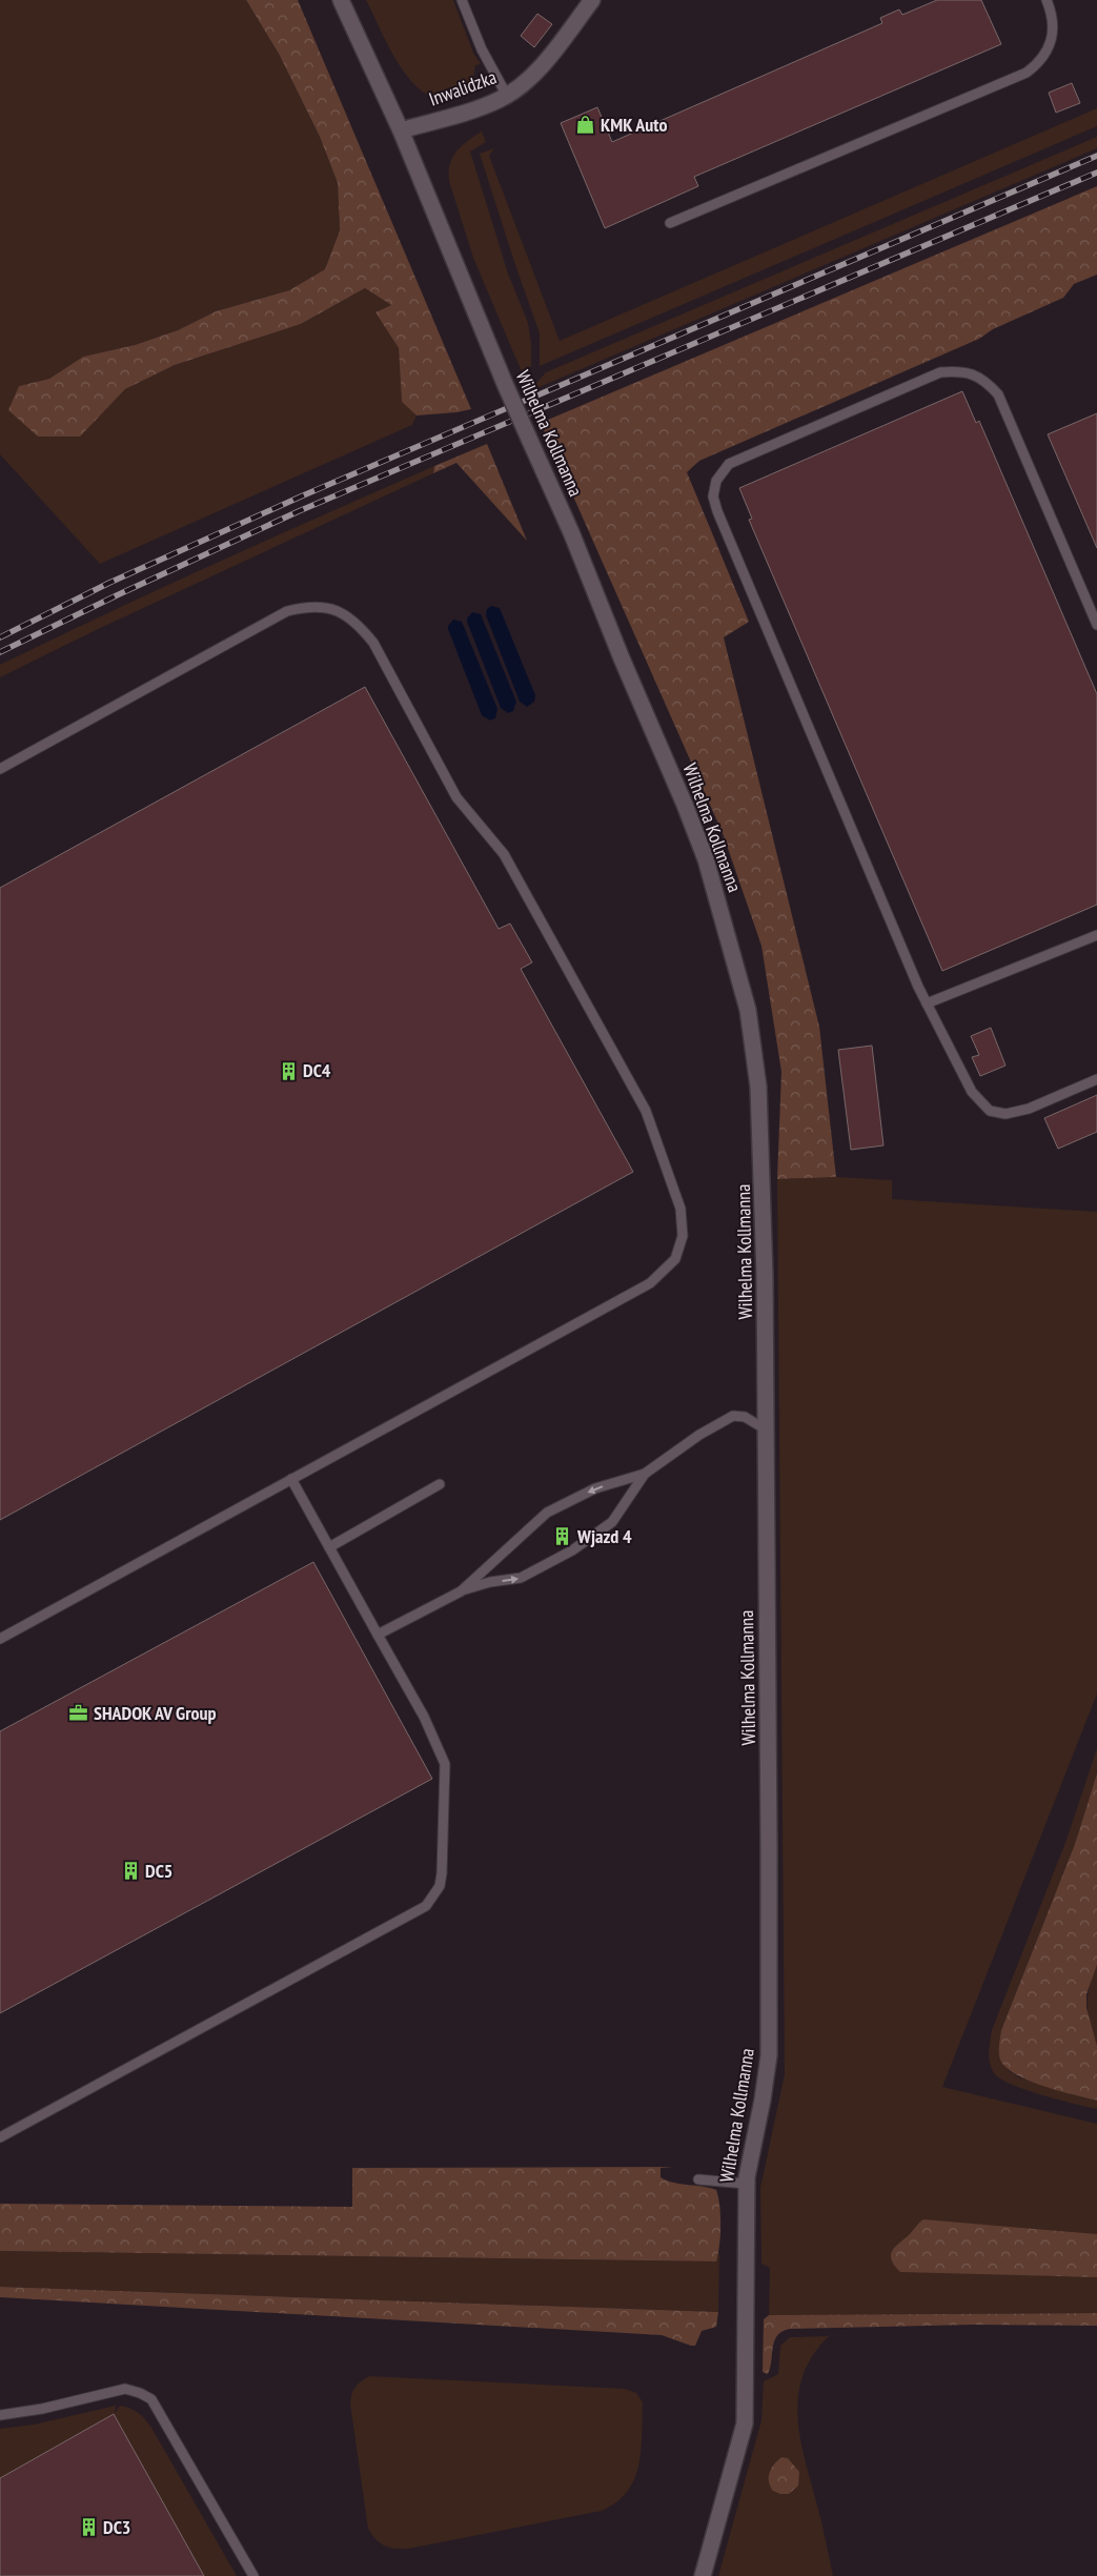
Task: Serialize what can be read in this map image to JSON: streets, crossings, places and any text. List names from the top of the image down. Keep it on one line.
{"streets":{"street":["Inwalidzka","Wilhelma Kollmanna"]},"crossings":[["Inwalidzka","Wilhelma Kollmanna"]],"places":{"shop":["KMK Auto"],"building":["DC4","Wjazd 4","DC5","DC3"],"office":["SHADOK AV Group"]}}
